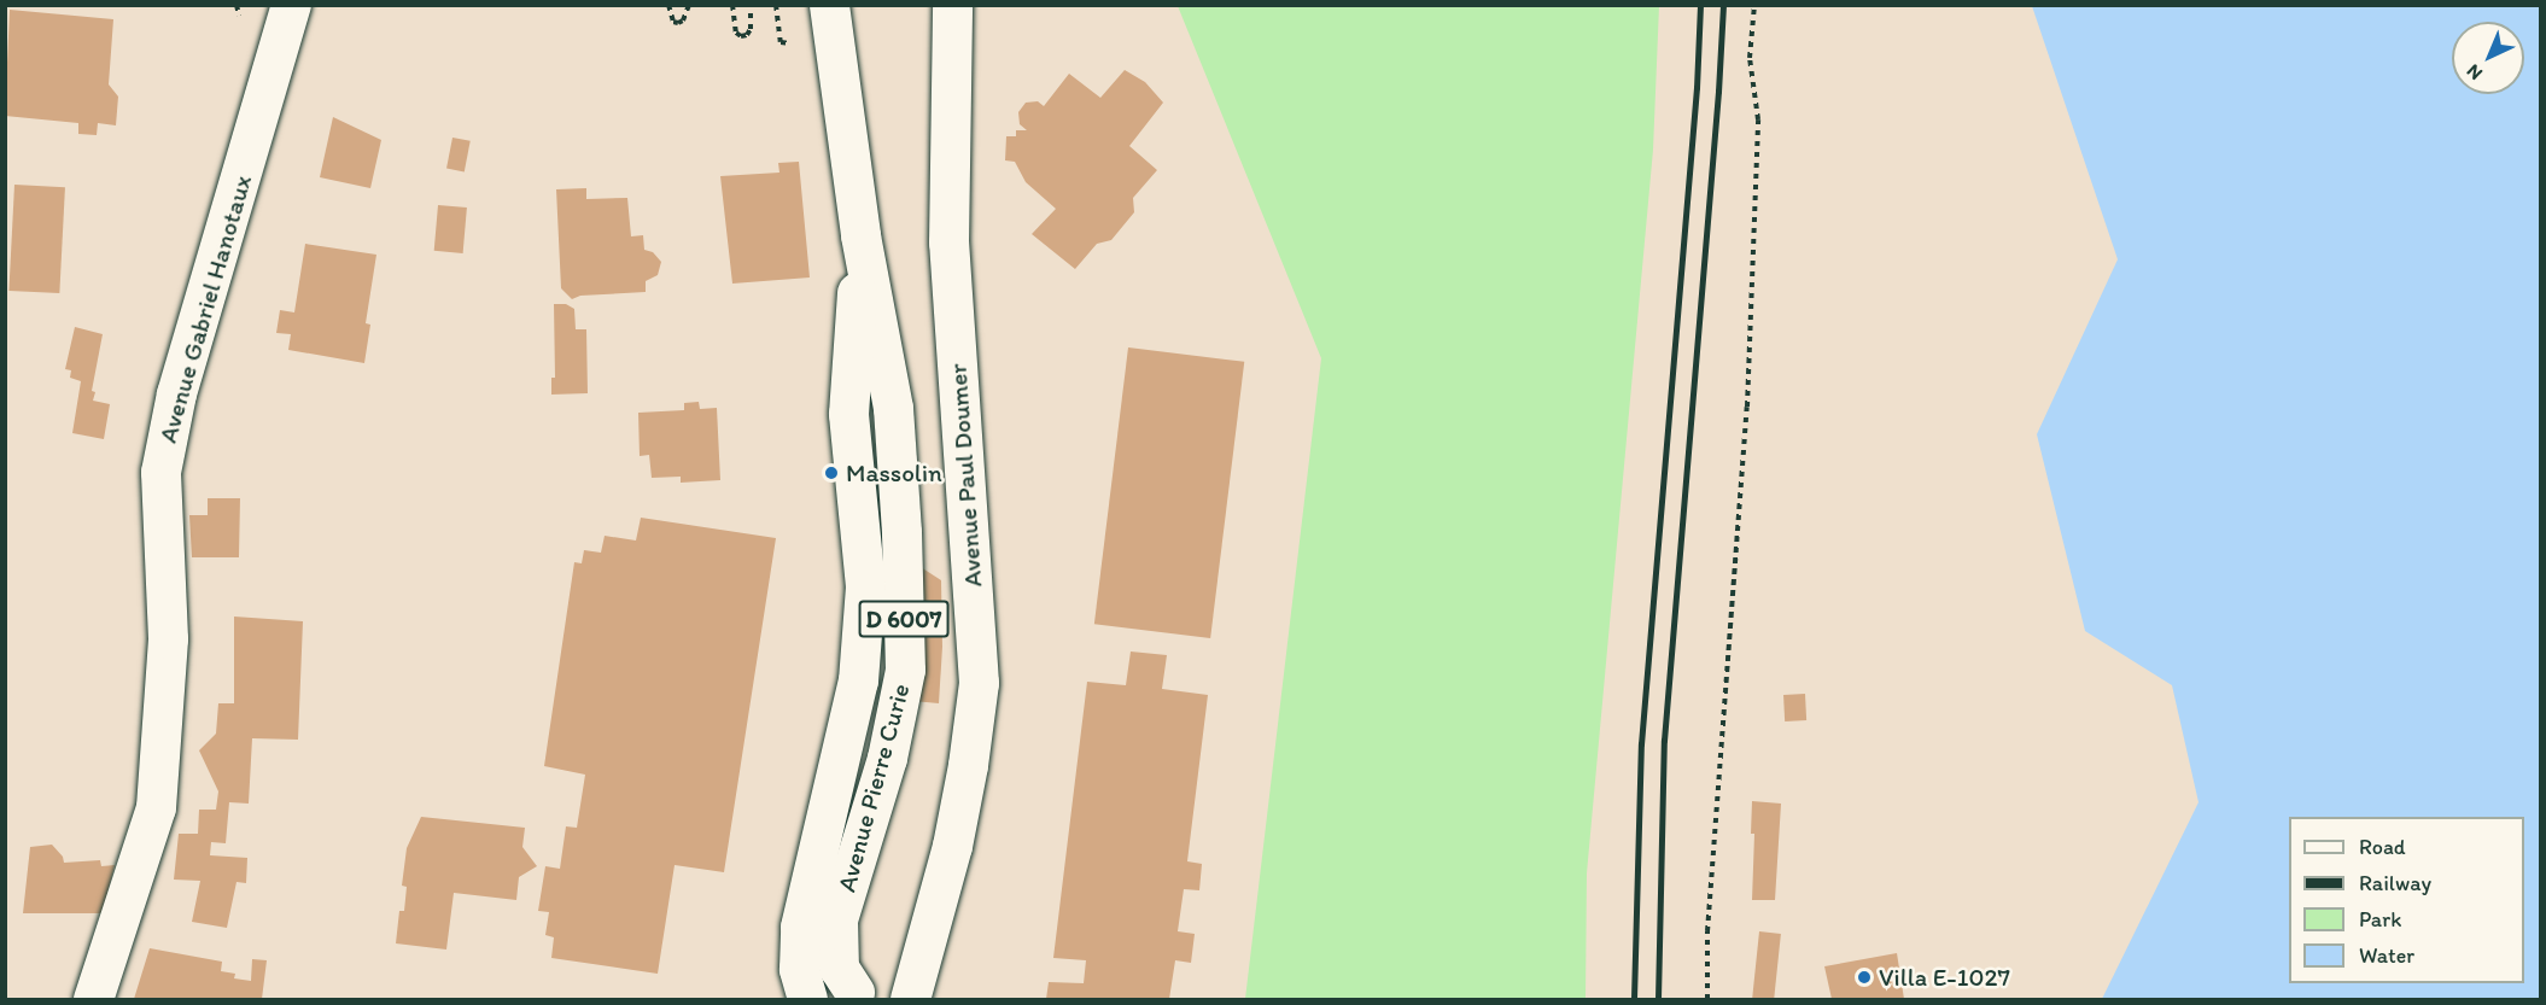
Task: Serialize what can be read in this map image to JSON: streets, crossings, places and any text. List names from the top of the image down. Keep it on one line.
{"streets":{"main road":["Avenue Gabriel Hanotaux","Avenue Paul Doumer","D 6007","Avenue Pierre Curie"]},"crossings":[["Avenue Paul Doumer","Avenue Pierre Curie"]],"places":["Massolin","Villa E-1027"],"legend":["Road","Railway","Park","Water"],"north":"bottom left"}
